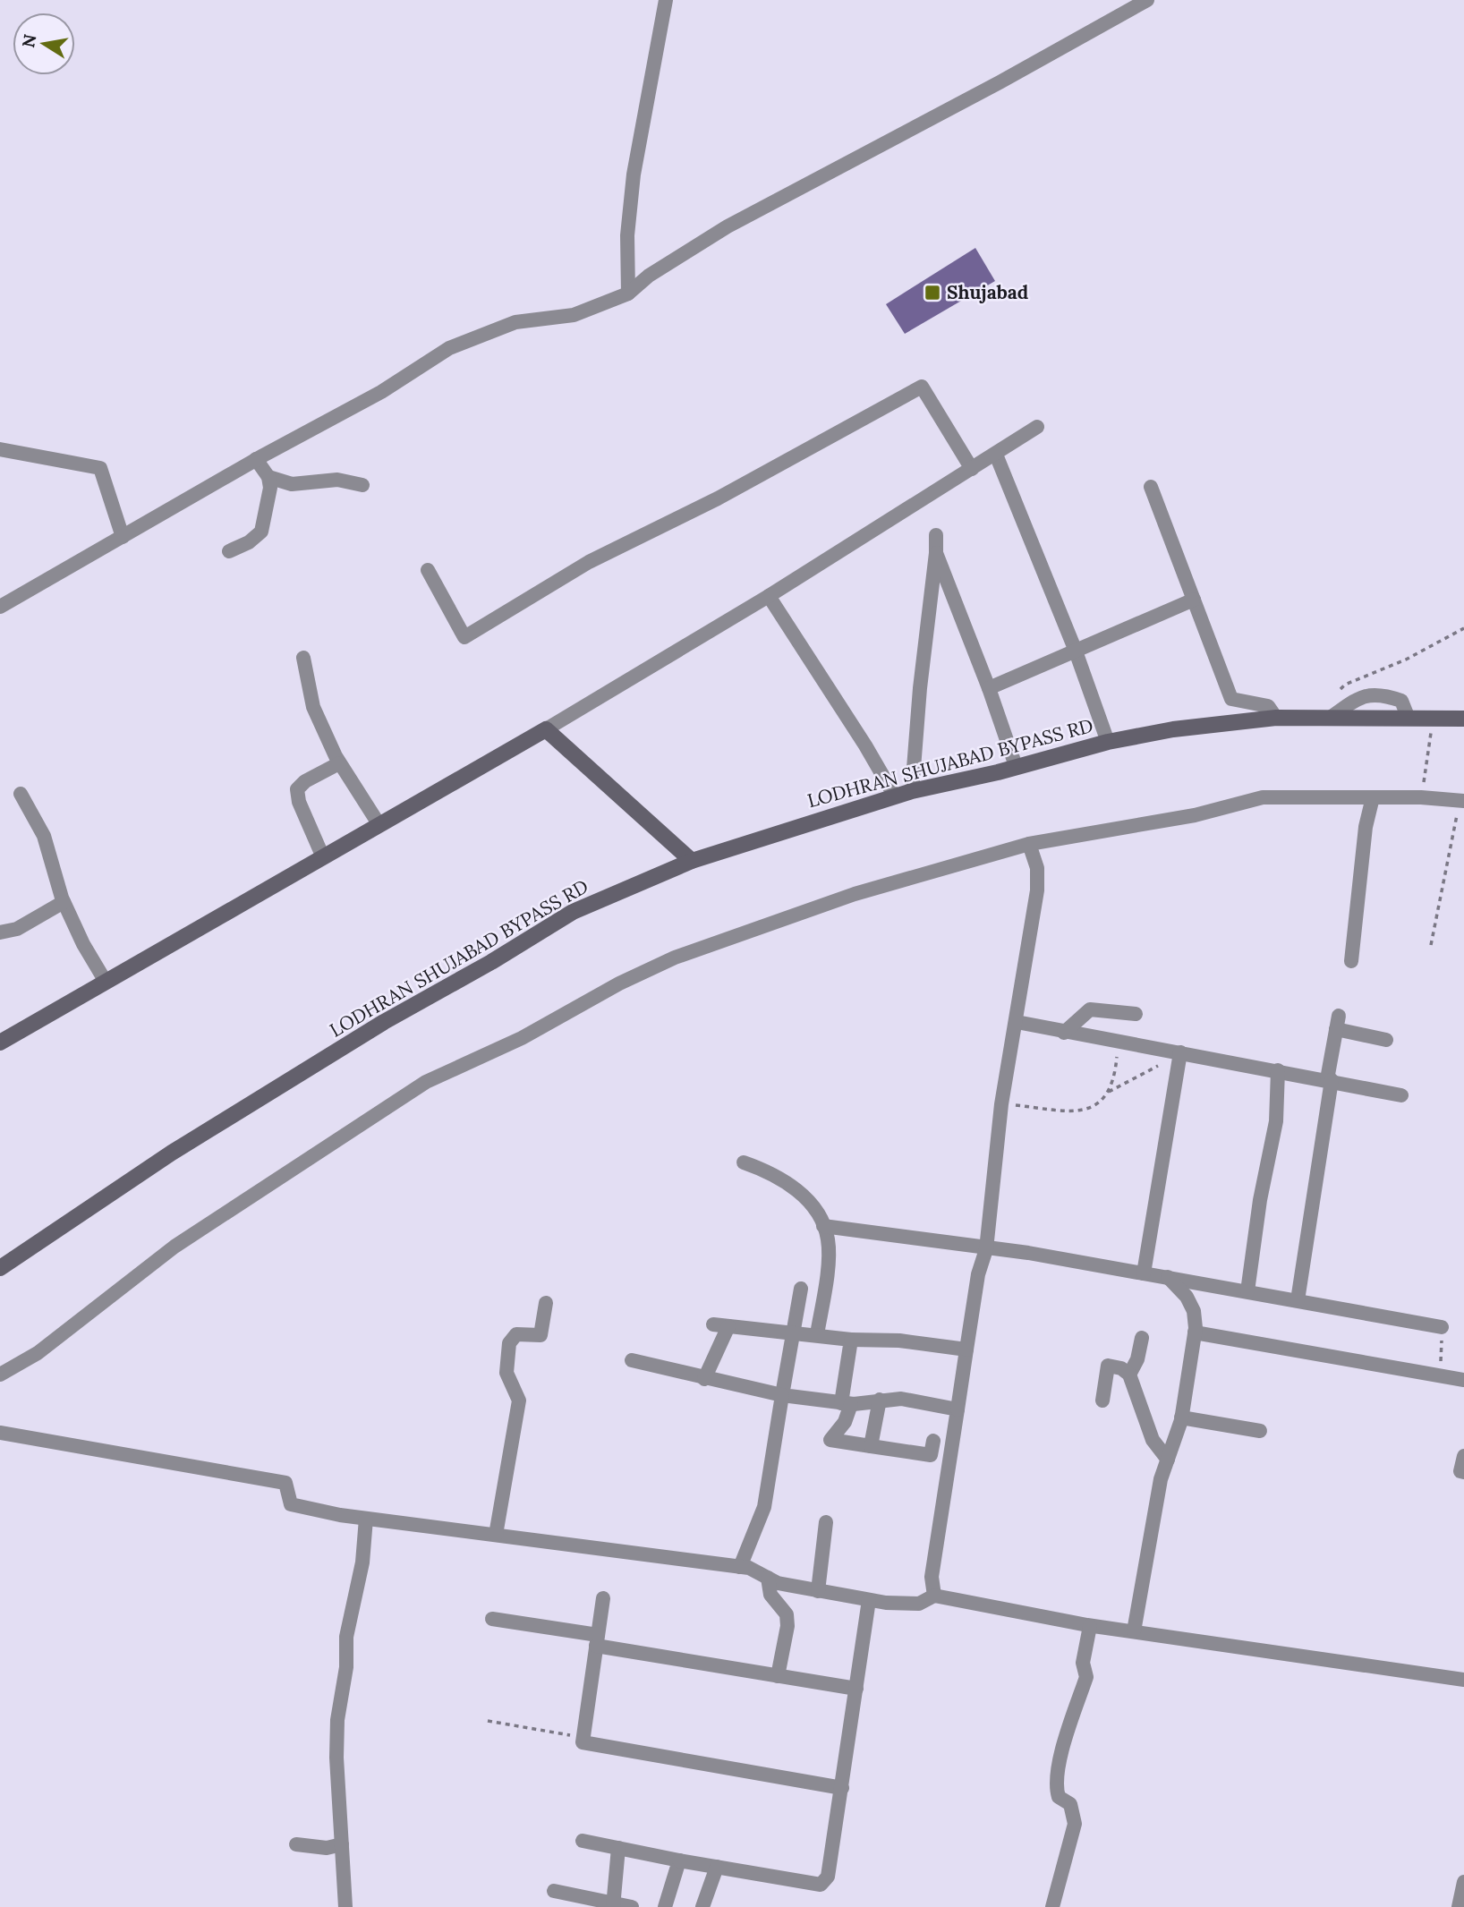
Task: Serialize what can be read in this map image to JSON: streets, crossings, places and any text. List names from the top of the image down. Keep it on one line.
{"streets":{"street":["LODHRAN SHUJABAD BYPASS RD"]},"places":{"transit":["Shujabad"]},"north":"left"}
